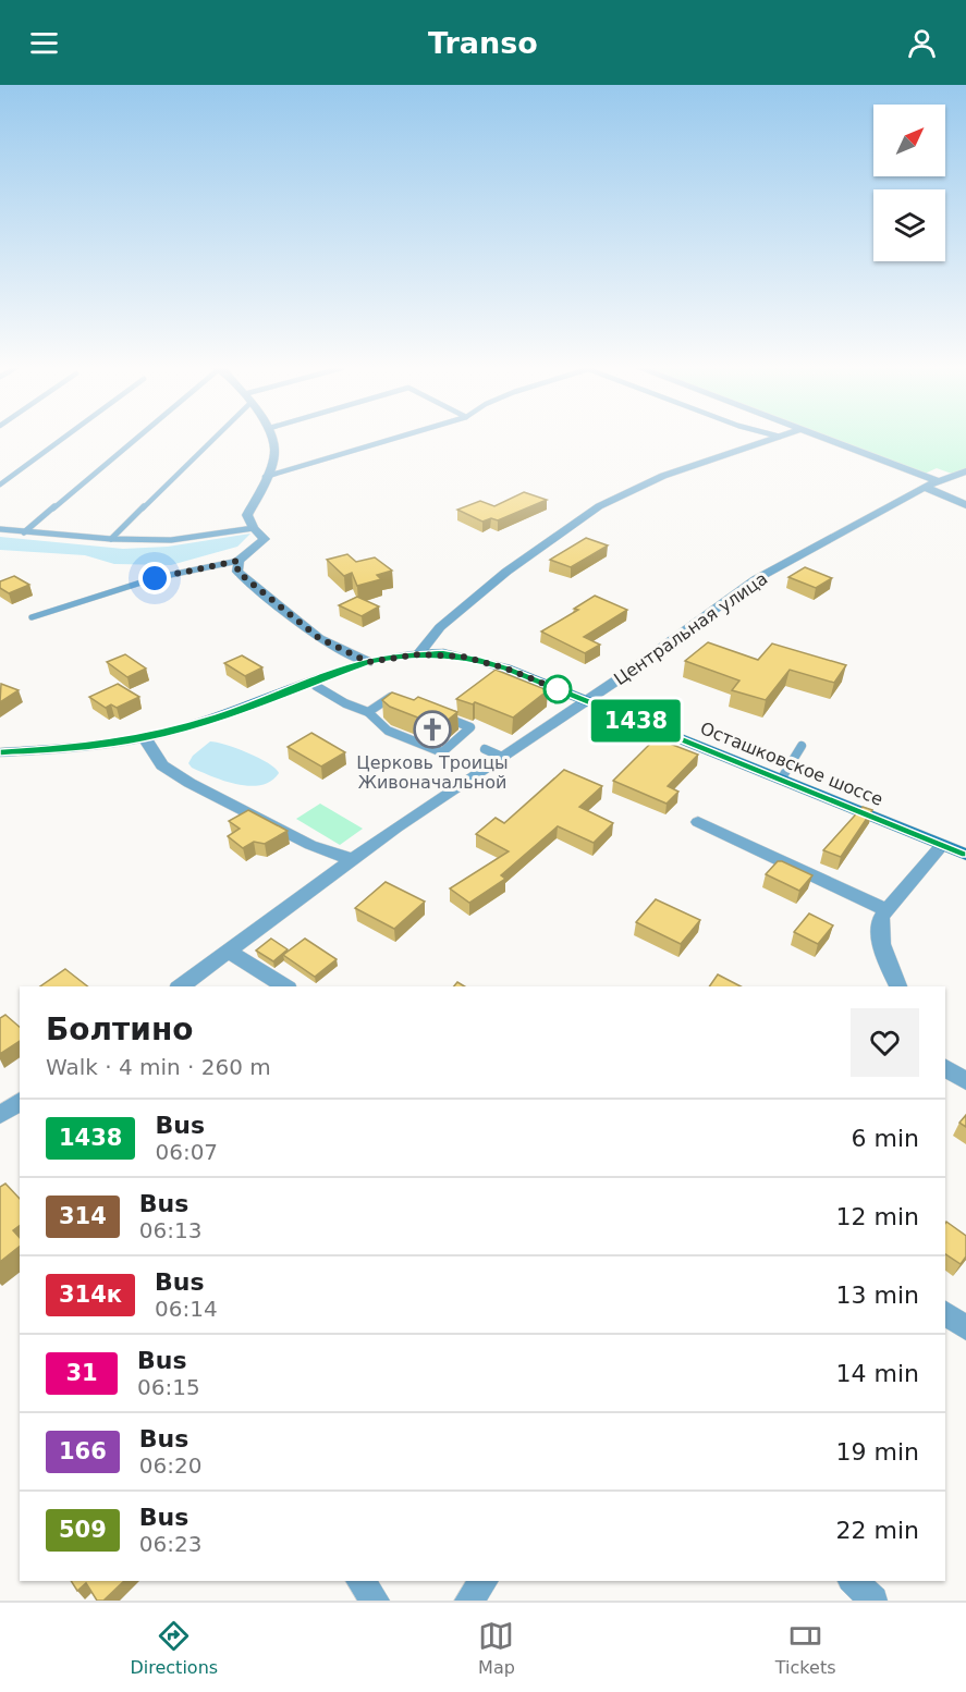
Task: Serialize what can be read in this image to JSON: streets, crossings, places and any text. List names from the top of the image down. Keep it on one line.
{"streets":{"main road":["Осташковское шоссе"],"street":["Центральная улица"]},"crossings":[["Центральная улица","Осташковское шоссе"]],"places":{"church":["Церковь Троицы Живоначальной"]},"lines":["bus line 1438"],"north":"top right","page":{"header":"Transo","on_map":"1438","heading":["Болтино","Walk · 4 min · 260 m"],"list":[{"mark":"1438","name":"Bus","note":"06:07","value":"6 min"},{"mark":"314","name":"Bus","note":"06:13","value":"12 min"},{"mark":"314к","name":"Bus","note":"06:14","value":"13 min"},{"mark":"31","name":"Bus","note":"06:15","value":"14 min"},{"mark":"166","name":"Bus","note":"06:20","value":"19 min"},{"mark":"509","name":"Bus","note":"06:23","value":"22 min"}],"tabs":["Directions","Map","Tickets"]}}
